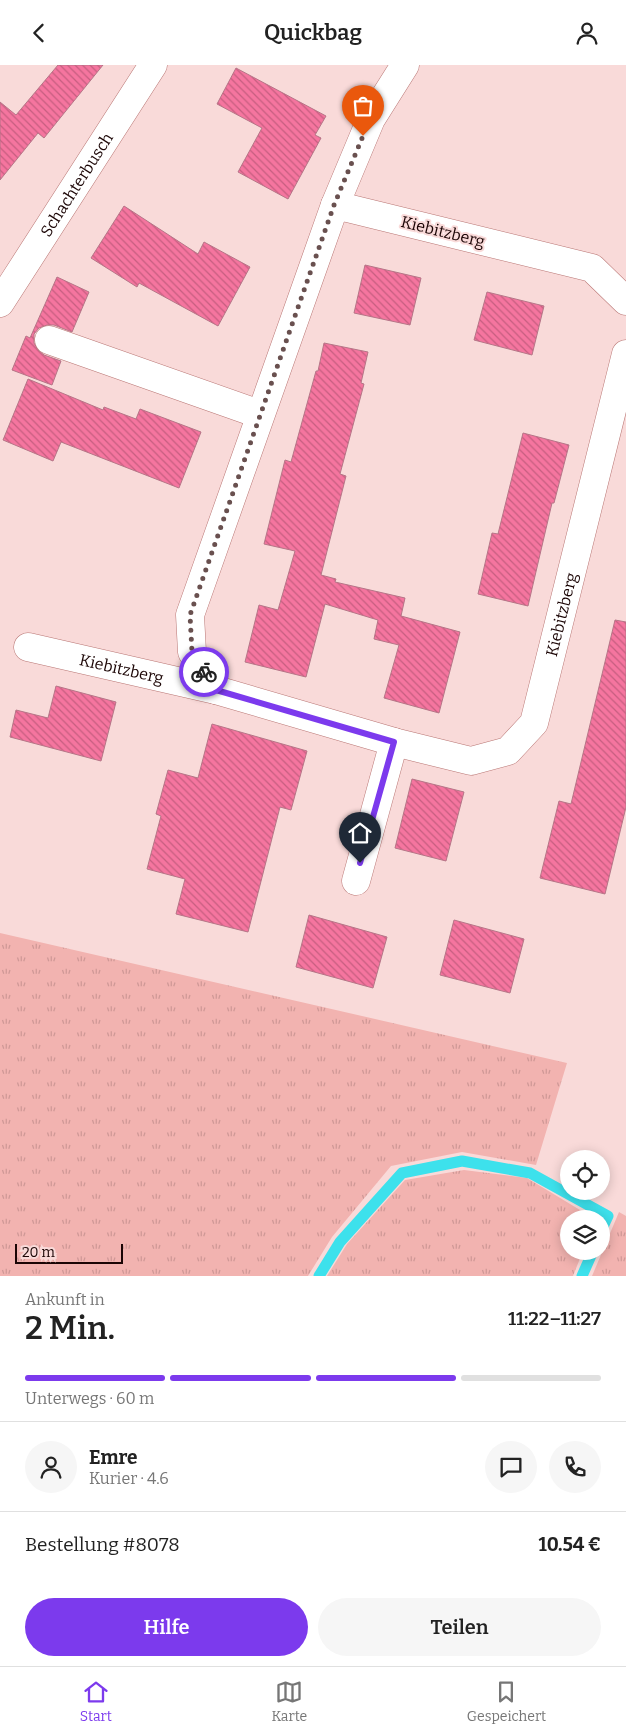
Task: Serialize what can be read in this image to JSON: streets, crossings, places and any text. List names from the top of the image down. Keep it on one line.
{"streets":{"street":["Schachterbusch","Kiebitzberg"]},"scale_bar":"20 m","page":{"header":"Quickbag","scale":"20 m","heading":["2 Min.","Ankunft in","11:22–11:27"],"panel":["Emre","Kurier · 4.6","Bestellung #8078","10.54 €"],"bar":"Unterwegs · 60 m","buttons":["Hilfe","Teilen"],"tabs":["Start","Karte","Gespeichert"]}}
